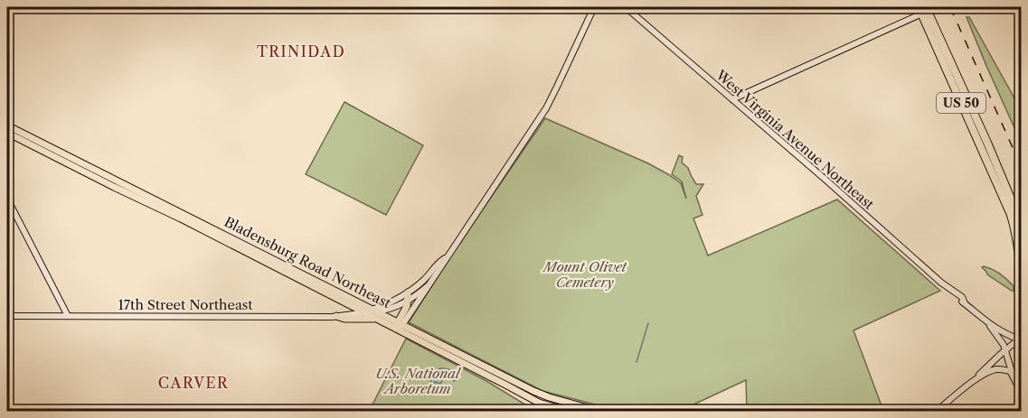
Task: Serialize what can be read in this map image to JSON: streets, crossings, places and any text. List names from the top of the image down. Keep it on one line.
{"streets":{"highway":["US 50"],"main road":["West Virginia Avenue Northeast","Bladensburg Road Northeast","17th Street Northeast"]},"crossings":[["Bladensburg Road Northeast","17th Street Northeast"]],"districts":["TRINIDAD","CARVER"],"parks":["Mount Olivet Cemetery","U.S. National Arboretum"]}
